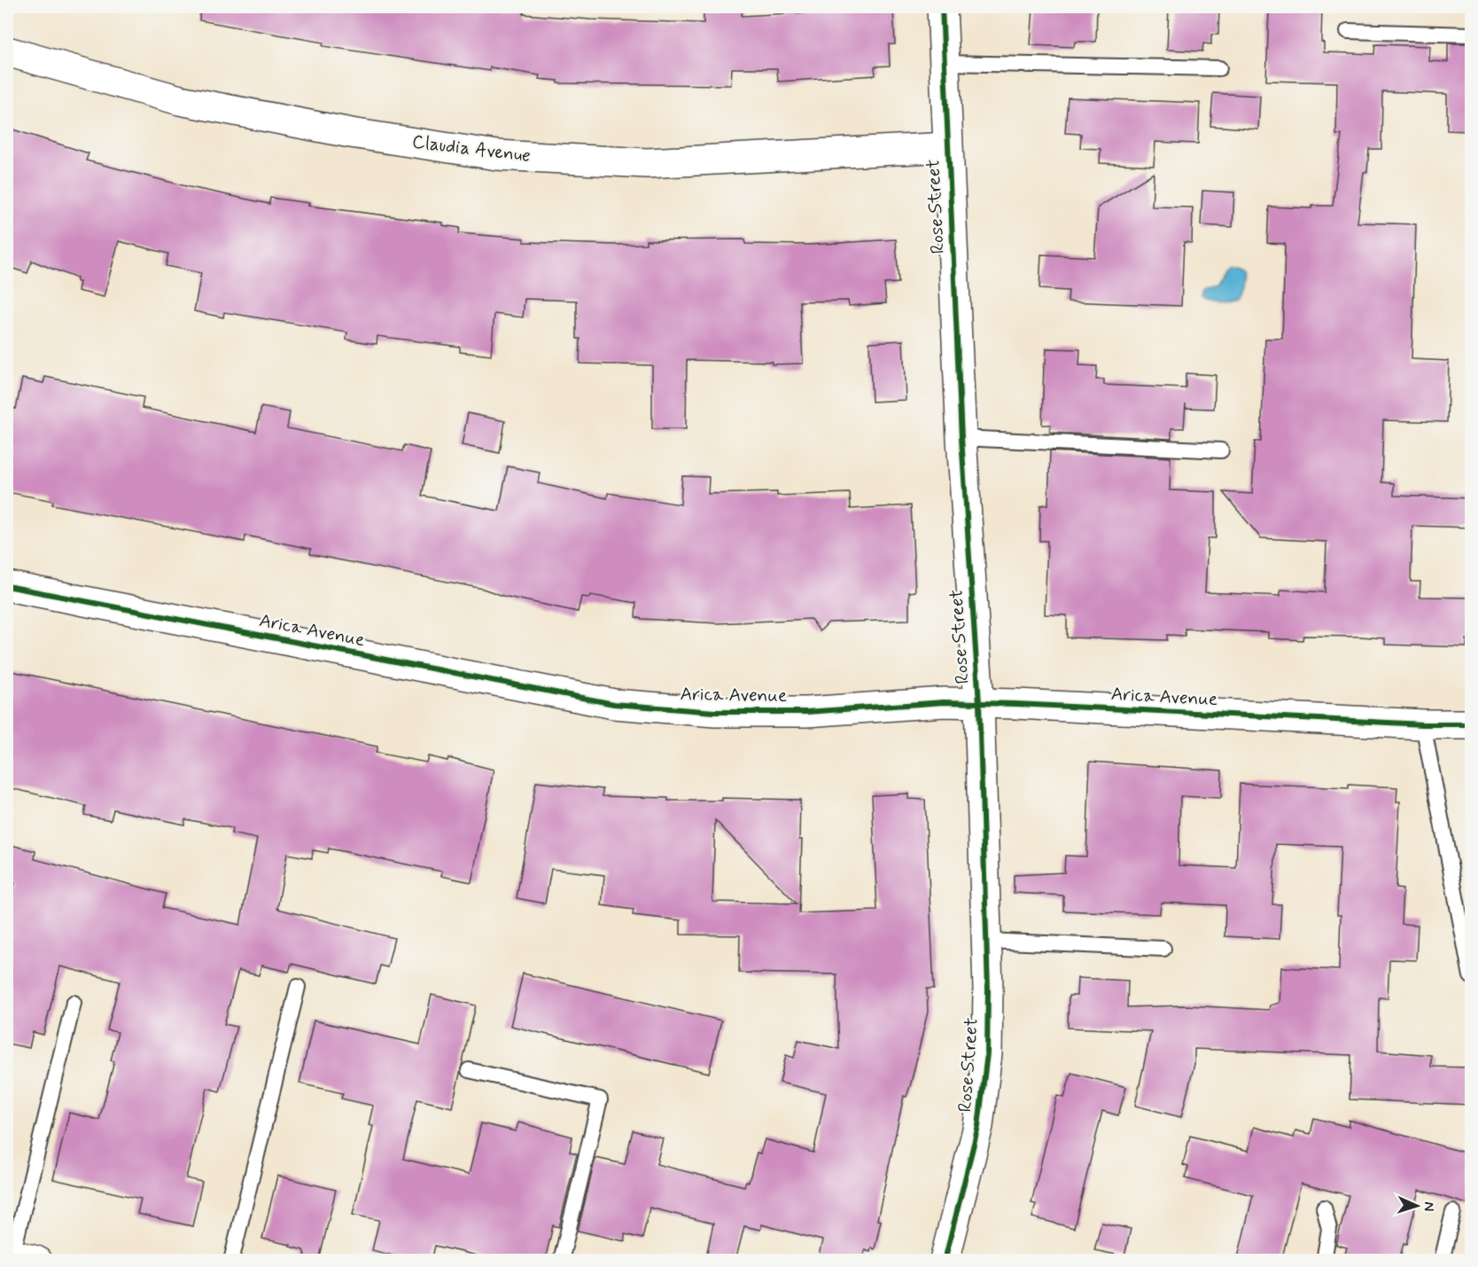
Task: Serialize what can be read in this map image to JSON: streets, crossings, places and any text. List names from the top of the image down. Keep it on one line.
{"streets":{"street":["Claudia Avenue","Rose Street","Arica Avenue"]},"crossings":[["Claudia Avenue","Rose Street"],["Rose Street","Arica Avenue"]],"north":"right"}
